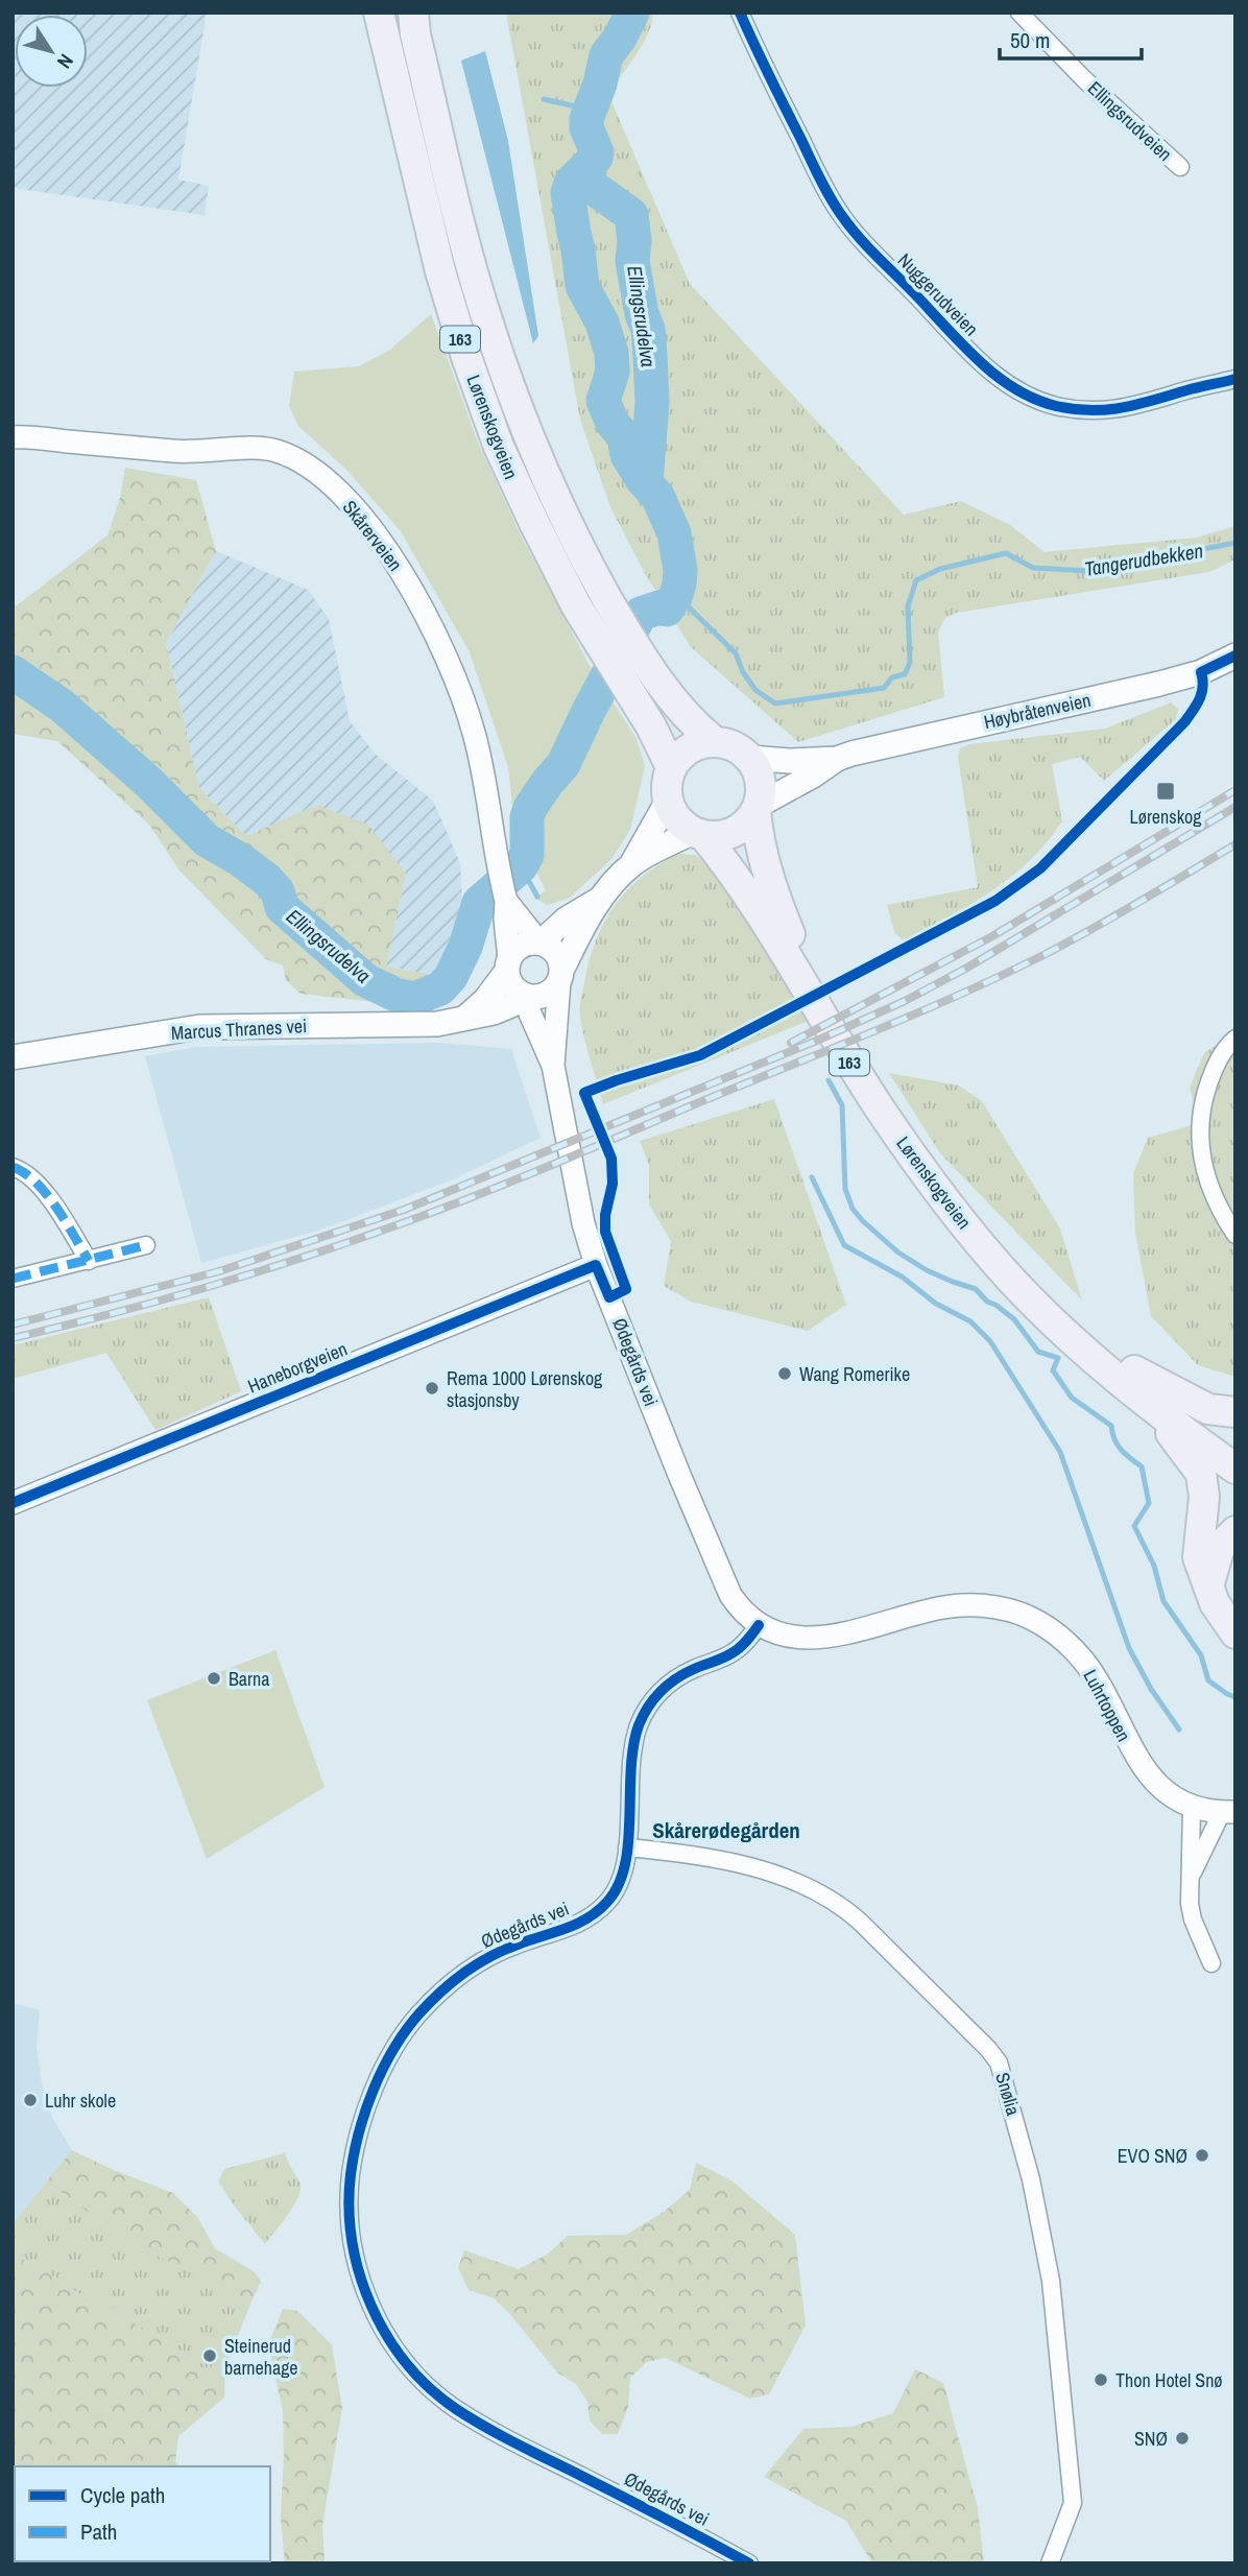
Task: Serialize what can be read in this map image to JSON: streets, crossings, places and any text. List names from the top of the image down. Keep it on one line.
{"streets":{"highway":["163","Lørenskogveien"],"main road":["Høybråtenveien","Marcus Thranes vei"],"street":["Ellingsrudveien","Nuggerudveien","Skårerveien","Ødegårds vei","Haneborgveien","Luhrtoppen","Snølia"]},"crossings":[["163","Lørenskogveien"],["163","Høybråtenveien"],["Lørenskogveien","Høybråtenveien"],["Skårerveien","Marcus Thranes vei"],["Ødegårds vei","Haneborgveien"],["Ødegårds vei","Luhrtoppen"],["Ødegårds vei","Snølia"]],"districts":["Skårerødegården"],"water":["Ellingsrudelva","Tangerudbekken"],"places":{"transit":["Lørenskog"],"other":["Wang Romerike","Rema 1000 Lørenskog stasjonsby","Barna","Luhr skole","EVO SNØ","Steinerud barnehage","Thon Hotel Snø","SNØ"]},"legend":["Cycle path","Path"],"scale_bar":"50 m","north":"bottom right"}
